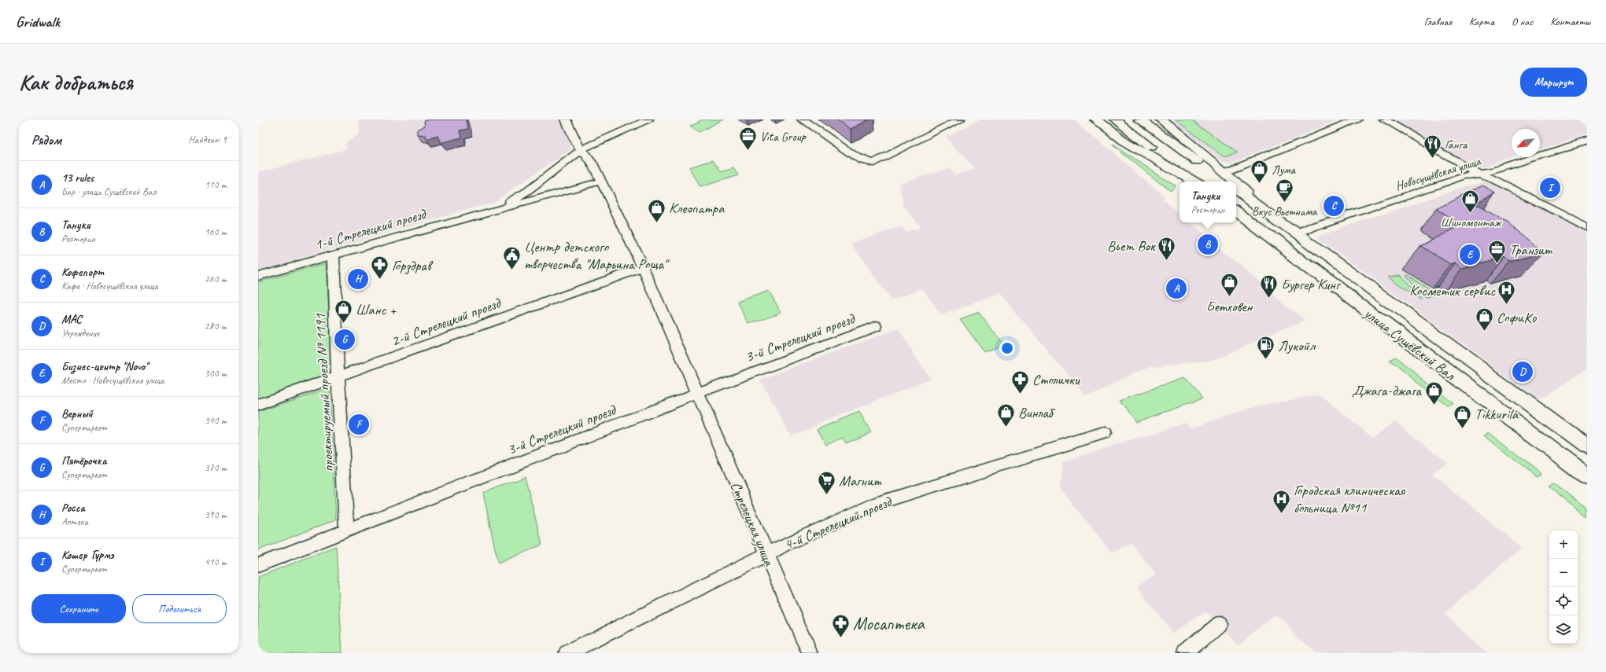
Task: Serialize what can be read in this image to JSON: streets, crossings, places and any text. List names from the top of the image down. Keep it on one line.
{"streets":{"main road":["улица Сущёвский Вал"],"street":["Новосущёвская улица","1-й Стрелецкий проезд","2-й Стрелецкий проезд","3-й Стрелецкий проезд","проектируемый проезд № 1191","4-й Стрелецкий проезд","Стрелецкая улица"]},"crossings":[["Новосущёвская улица","улица Сущёвский Вал"],["1-й Стрелецкий проезд","проектируемый проезд № 1191"],["1-й Стрелецкий проезд","Стрелецкая улица"],["2-й Стрелецкий проезд","проектируемый проезд № 1191"],["2-й Стрелецкий проезд","Стрелецкая улица"],["3-й Стрелецкий проезд","проектируемый проезд № 1191"],["3-й Стрелецкий проезд","Стрелецкая улица"],["4-й Стрелецкий проезд","Стрелецкая улица"]],"places":{"office":["Vita Group","Транзит"],"restaurant":["Ганга","Вьет Вок","Бургер Кинг"],"shop":["Лума","Шиномонтаж","Клеопатра","Бетховен","Шанс +","СофиКо","Джага-джага","Винлаб","Tikkurila"],"cafe":["Вкус Вьетнама"],"public building":["Центр детского творчества \"Марьина Роща\""],"pharmacy":["Горздрав","Столички","Мосаптека"],"hospital":["Косметик сервис","Городская клиническая больница №11"],"fuel station":["Лукойл"],"supermarket":["Магнит"]},"north":"bottom left","page":{"header":"Gridwalk","nav":["Главная","Карта","О нас","Контакты"],"buttons":["Маршрут",["Сохранить","Поделиться"]],"title":"Как добраться","heading":["Рядом","Найдено: 9"],"list":[{"mark":"A","name":"13 rules","note":"Бар · улица Сущёвский Вал","value":"110 m"},{"mark":"B","name":"Тануки","note":"Ресторан","value":"160 m"},{"mark":"C","name":"Кофепорт","note":"Кафе · Новосущёвская улица","value":"260 m"},{"mark":"D","name":"MAC","note":"Учреждение","value":"280 m"},{"mark":"E","name":"Бизнес-центр \"Novo\"","note":"Место · Новосущёвская улица","value":"300 m"},{"mark":"F","name":"Верный","note":"Супермаркет","value":"340 m"},{"mark":"G","name":"Пятёрочка","note":"Супермаркет","value":"370 m"},{"mark":"H","name":"Росса","note":"Аптека","value":"390 m"},{"mark":"I","name":"Кошер Гурмэ","note":"Супермаркет","value":"410 m"}],"pins":["I","C","B","E","H","A","G","D","F"],"popup":["Тануки","Ресторан"],"map_buttons":["+","−"]}}
